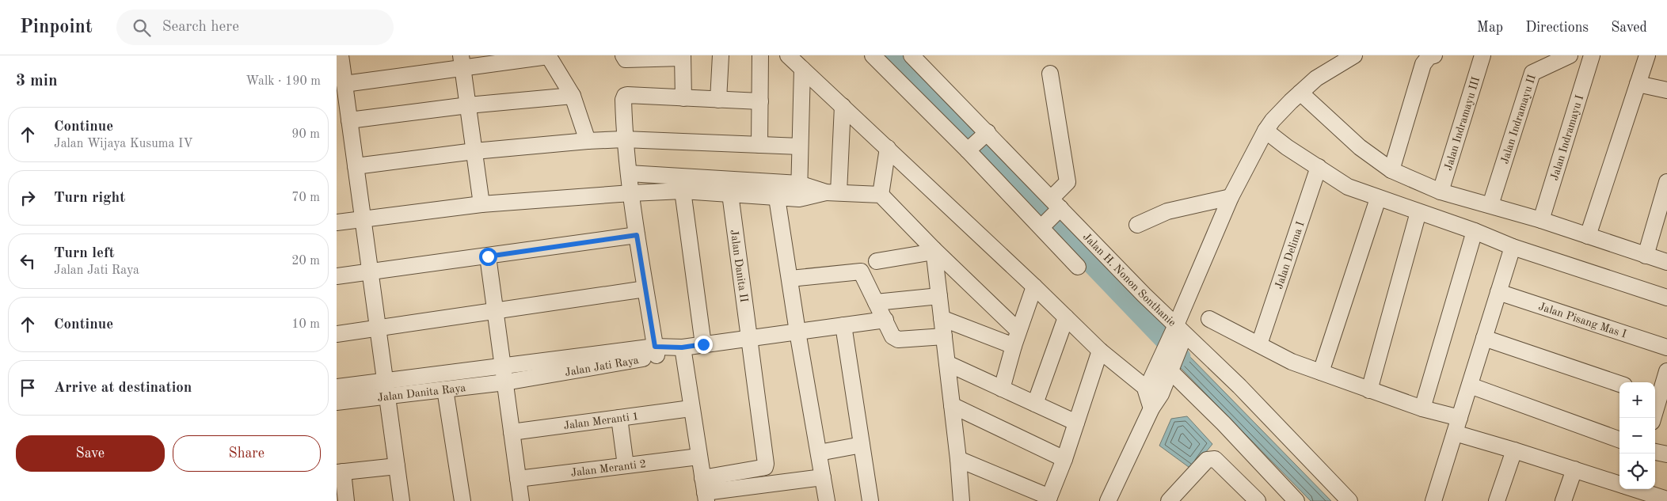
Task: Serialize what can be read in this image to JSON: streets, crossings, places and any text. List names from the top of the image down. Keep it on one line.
{"streets":{"street":["Jalan Indramayu II","Jalan Indramayu III","Jalan Indramayu I","Jalan Delima I","Jalan Danita II","Jalan H. Nonon Sonthanie","Jalan Pisang Mas I","Jalan Jati Raya","Jalan Danita Raya","Jalan Meranti 1","Jalan Meranti 2"]},"crossings":[["Jalan Danita II","Jalan Jati Raya"],["Jalan Jati Raya","Jalan Danita Raya"]],"page":{"header":"Pinpoint","search":"Search here","nav":["Map","Directions","Saved"],"heading":["3 min","Walk · 190 m"],"list":[["Continue","Jalan Wijaya Kusuma IV","90 m"],["Turn right","70 m"],["Turn left","Jalan Jati Raya","20 m"],["Continue","10 m"],"Arrive at destination"],"map_buttons":["+","−"],"buttons":["Save","Share"]}}
